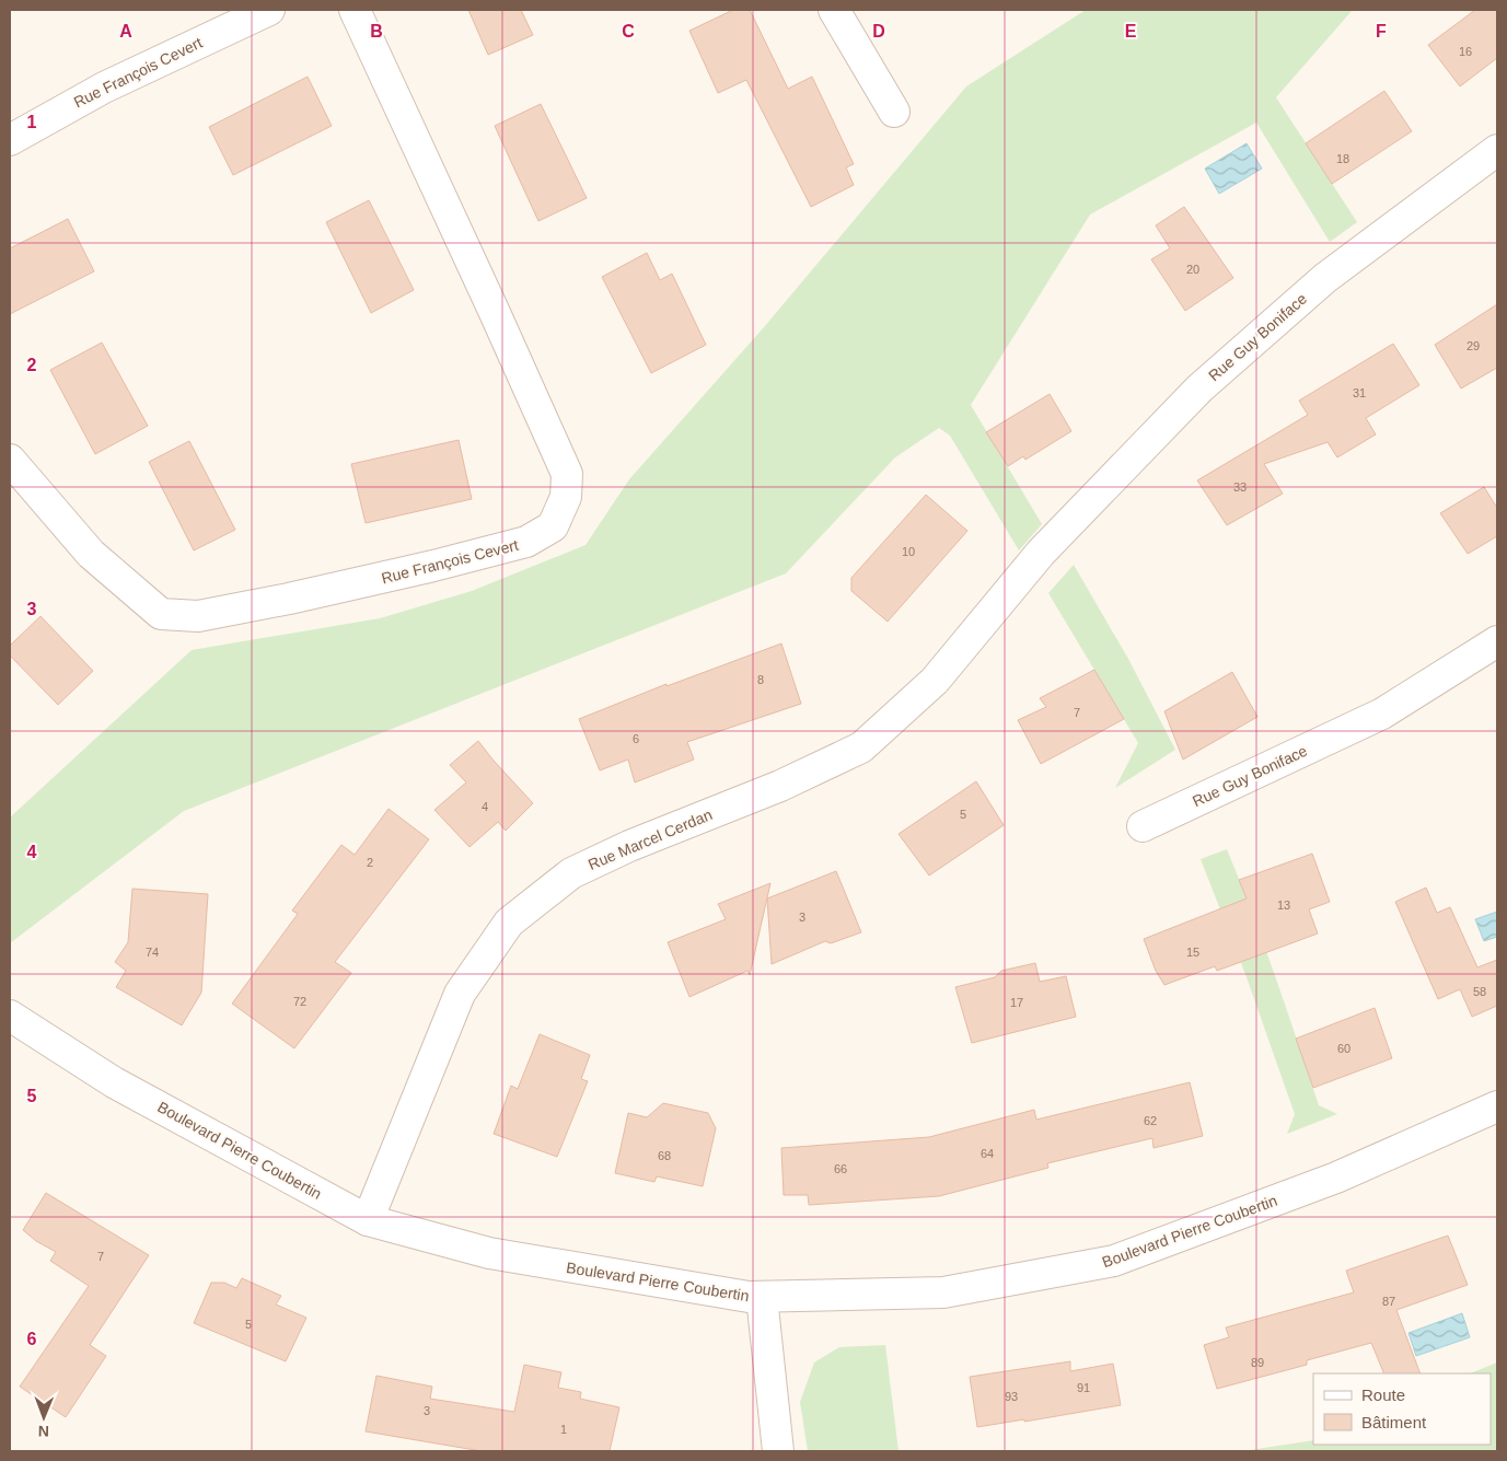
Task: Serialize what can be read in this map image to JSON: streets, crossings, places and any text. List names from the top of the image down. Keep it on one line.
{"streets":{"street":["Rue François Cevert","Rue Guy Boniface","Rue Marcel Cerdan","Boulevard Pierre Coubertin"]},"crossings":[["Rue Guy Boniface","Rue Marcel Cerdan"],["Rue Marcel Cerdan","Boulevard Pierre Coubertin"]],"house_numbers":["16","18","20","29","31","33","10","8","7","6","4","5","2","13","3","74","15","58","72","17","60","62","64","68","66","7","87","5","89","91","93","3","1"],"legend":["Route","Bâtiment"],"north":"bottom","grid":{"columns":["A","B","C","D","E","F"],"rows":["1","2","3","4","5","6"]}}
